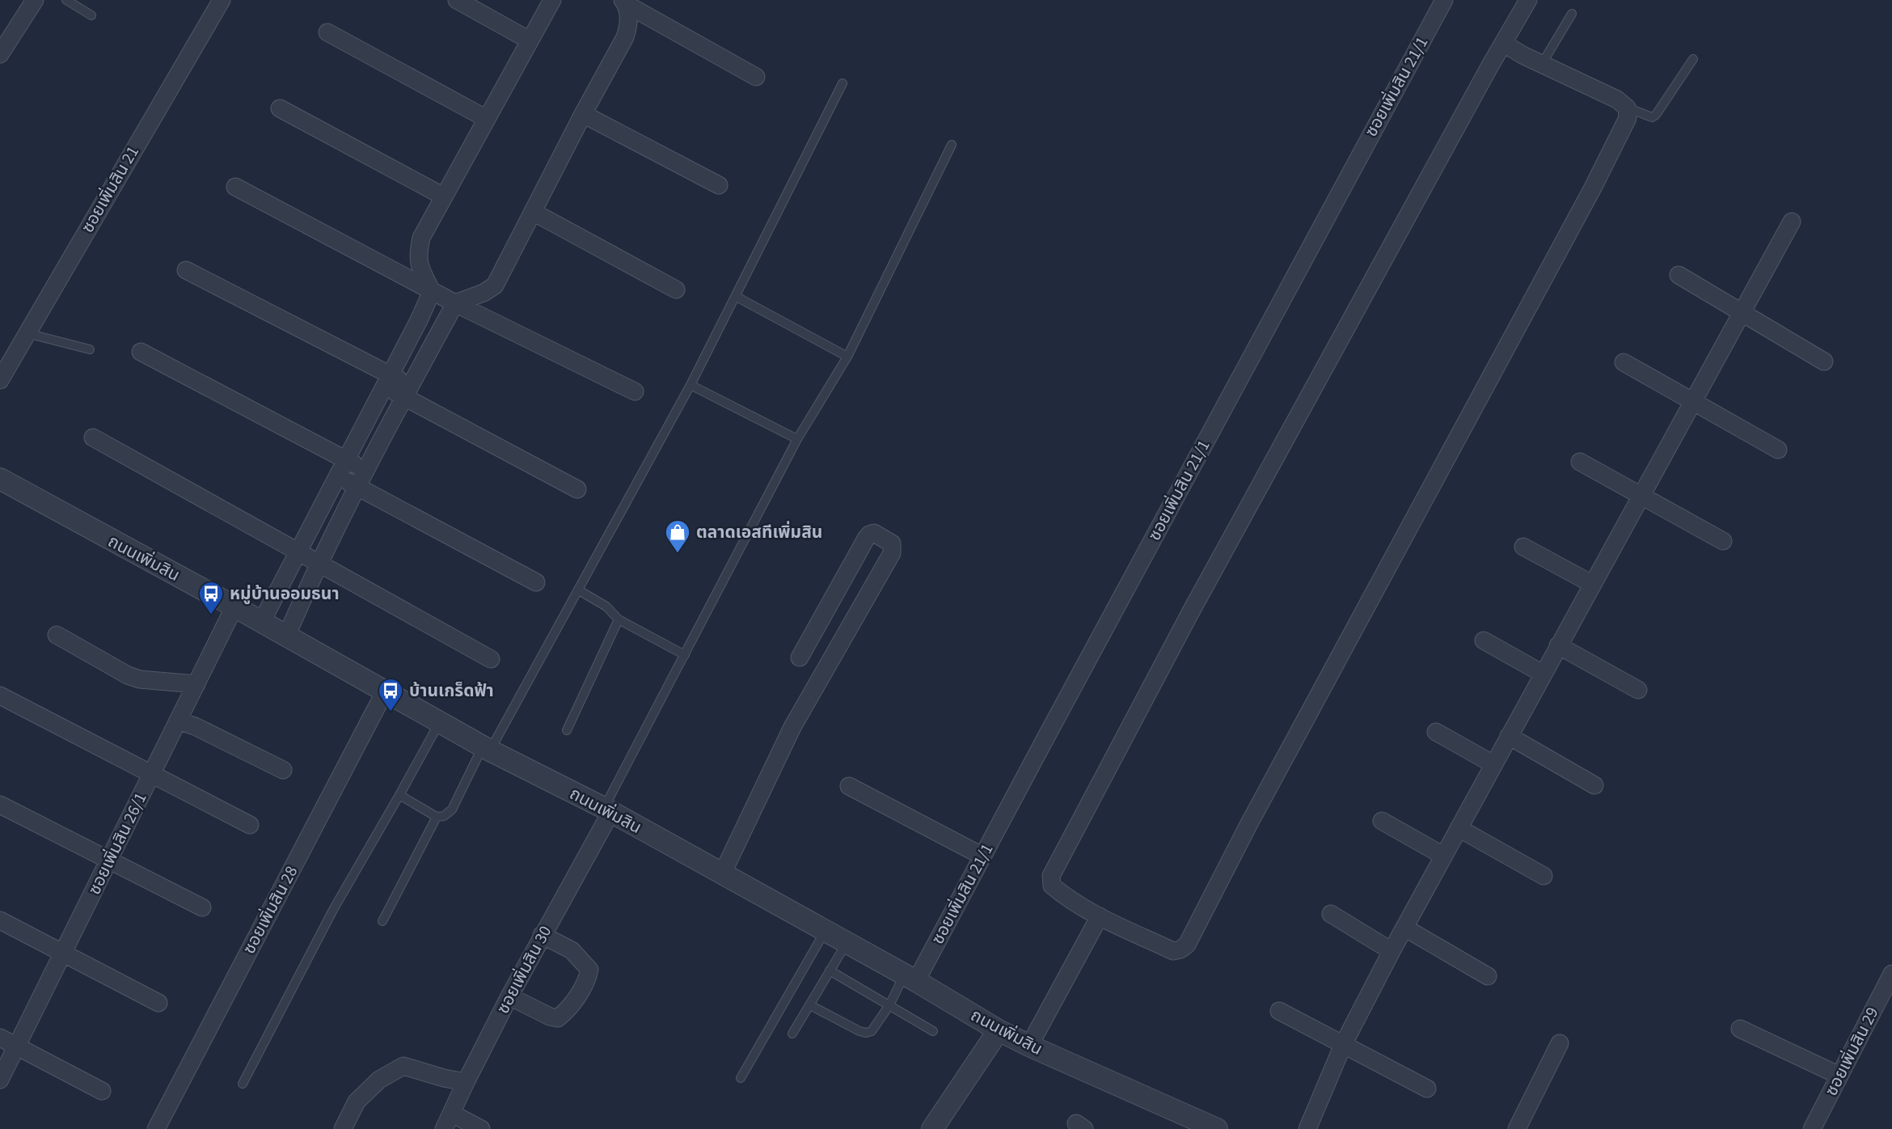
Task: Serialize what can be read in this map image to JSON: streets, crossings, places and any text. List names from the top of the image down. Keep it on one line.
{"streets":{"street":["ซอยเพิ่มสิน 21/1","ซอยเพิ่มสิน 21","ถนนเพิ่มสิน","ซอยเพิ่มสิน 26/1","ซอยเพิ่มสิน 28","ซอยเพิ่มสิน 30","ซอยเพิ่มสิน 29"]},"crossings":[["ซอยเพิ่มสิน 21/1","ถนนเพิ่มสิน"],["ถนนเพิ่มสิน","ซอยเพิ่มสิน 26/1"],["ถนนเพิ่มสิน","ซอยเพิ่มสิน 28"],["ถนนเพิ่มสิน","ซอยเพิ่มสิน 30"]],"places":{"shop":["ตลาดเอสทีเพิ่มสิน"],"bus stop":["หมู่บ้านออมธนา","บ้านเกร็ดฟ้า"]}}
